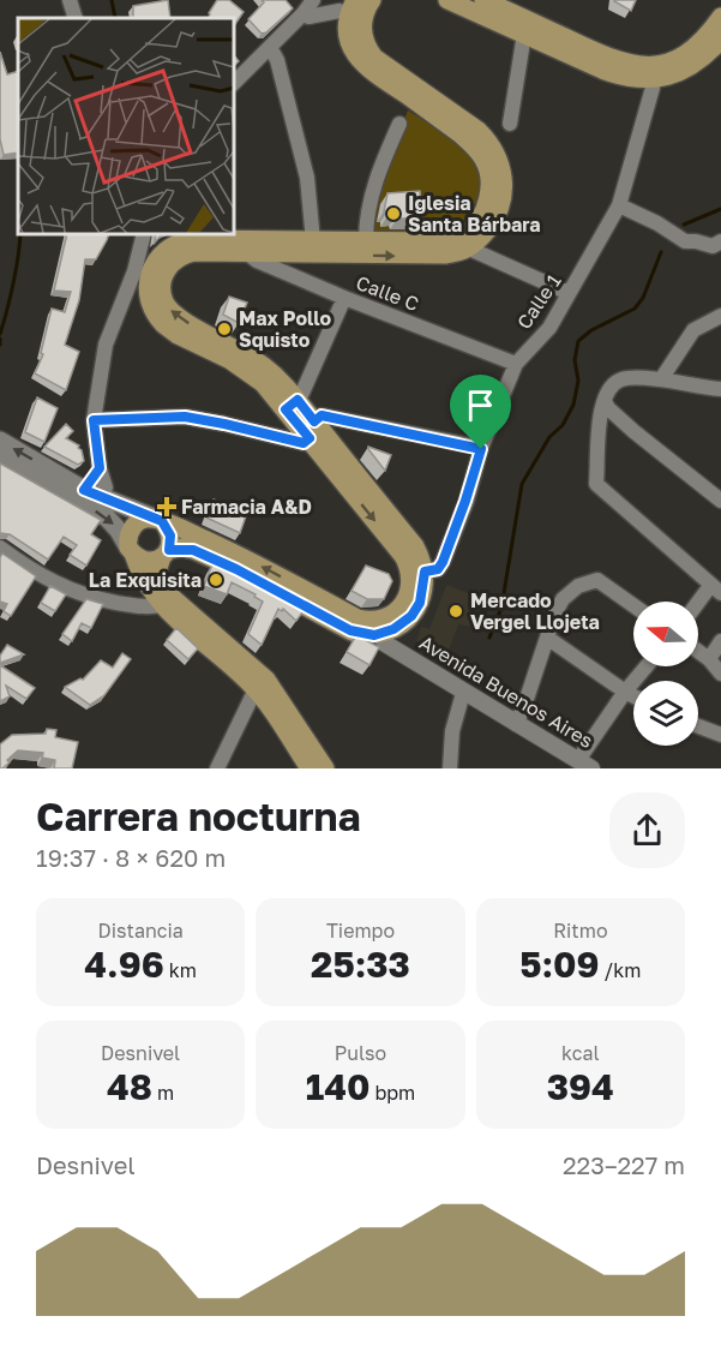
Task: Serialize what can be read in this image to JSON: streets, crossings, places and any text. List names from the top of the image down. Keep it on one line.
{"streets":{"main road":["Avenida Buenos Aires"],"street":["Calle C","Calle 1"]},"crossings":[["Calle C","Calle 1"]],"places":{"other":["Iglesia Santa Bárbara","Max Pollo Squisto","La Exquisita","Mercado Vergel Llojeta"],"health":["Farmacia A&D"]},"north":"left","page":{"heading":["Carrera nocturna","19:37 · 8 × 620 m"],"stats":[["Distancia","4.96 km"],["Tiempo","25:33"],["Ritmo","5:09 /km"],["Desnivel","48 m"],["Pulso","140 bpm"],["kcal","394"]],"chart":["Desnivel","223–227 m"]}}
